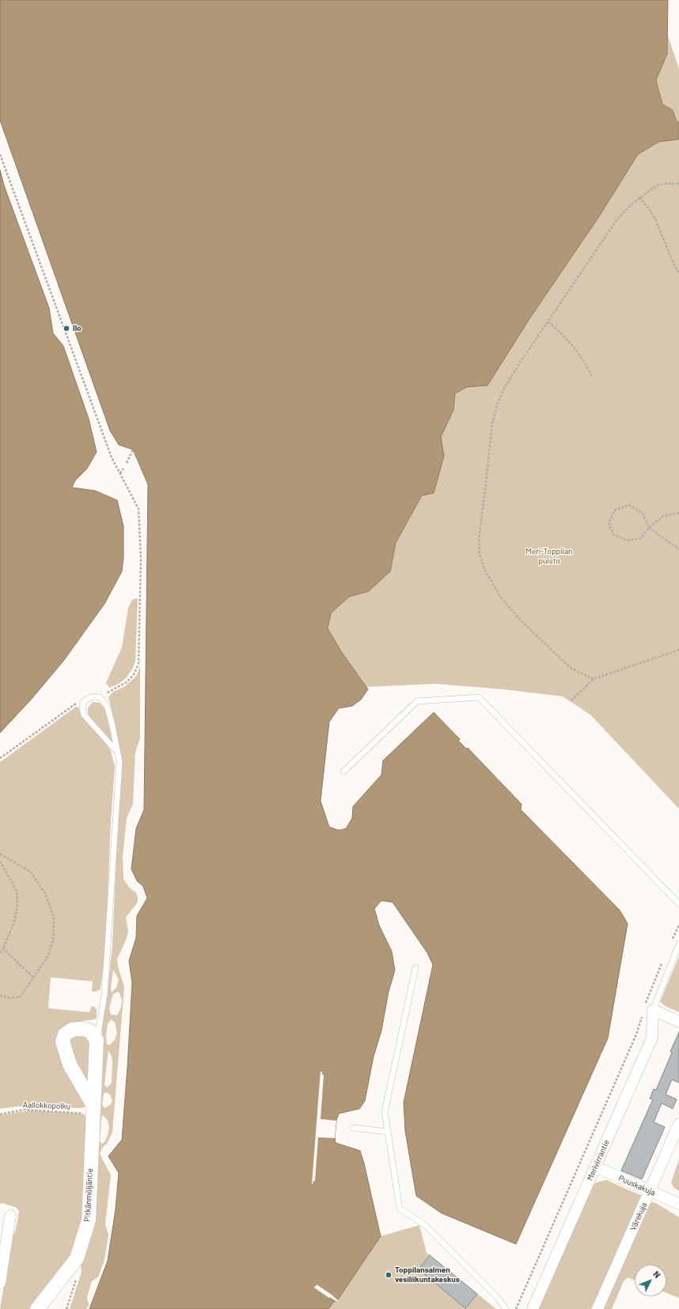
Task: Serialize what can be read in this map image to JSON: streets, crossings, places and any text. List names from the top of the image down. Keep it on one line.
{"streets":{"street":["Merivirrantie","Puuskakuja","Pitkänmöljäntie","Värekuja"],"path":["Aallokkopolku"]},"crossings":[["Aallokkopolku","Pitkänmöljäntie"],["Merivirrantie","Puuskakuja"],["Puuskakuja","Värekuja"]],"parks":["Meri-Toppilan puisto"],"places":["Ilo","Toppilansalmen vesiliikuntakeskus"],"north":"top right"}
